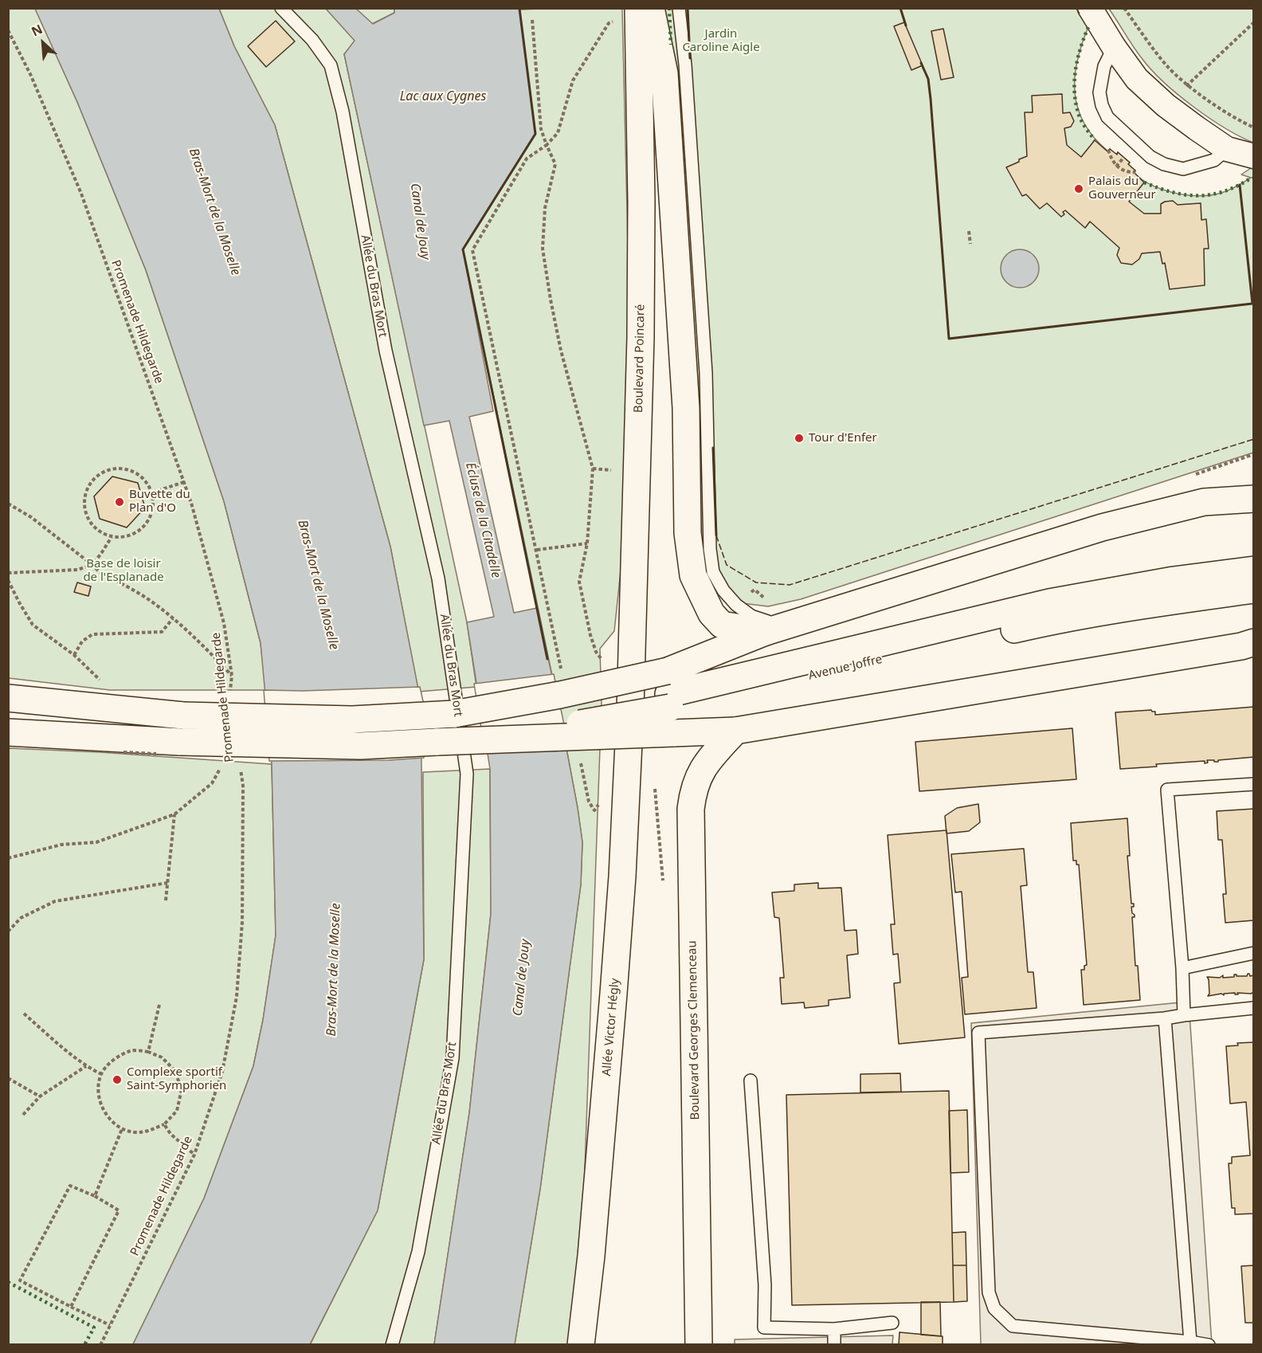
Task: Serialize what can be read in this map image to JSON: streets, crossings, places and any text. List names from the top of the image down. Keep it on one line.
{"streets":{"main road":["Boulevard Poincaré","Avenue Joffre","Allée Victor Hégly","Boulevard Georges Clemenceau"],"lane":["Allée du Bras Mort"],"path":["Promenade Hildegarde"]},"crossings":[["Boulevard Poincaré","Allée Victor Hégly"]],"water":["Lac aux Cygnes","Bras-Mort de la Moselle","Canal de Jouy","Écluse de la Citadelle"],"parks":["Jardin Caroline Aigle","Base de loisir de l'Esplanade"],"places":["Palais du Gouverneur","Tour d'Enfer","Buvette du Plan d'O","Complexe sportif Saint-Symphorien"],"north":"top left"}
